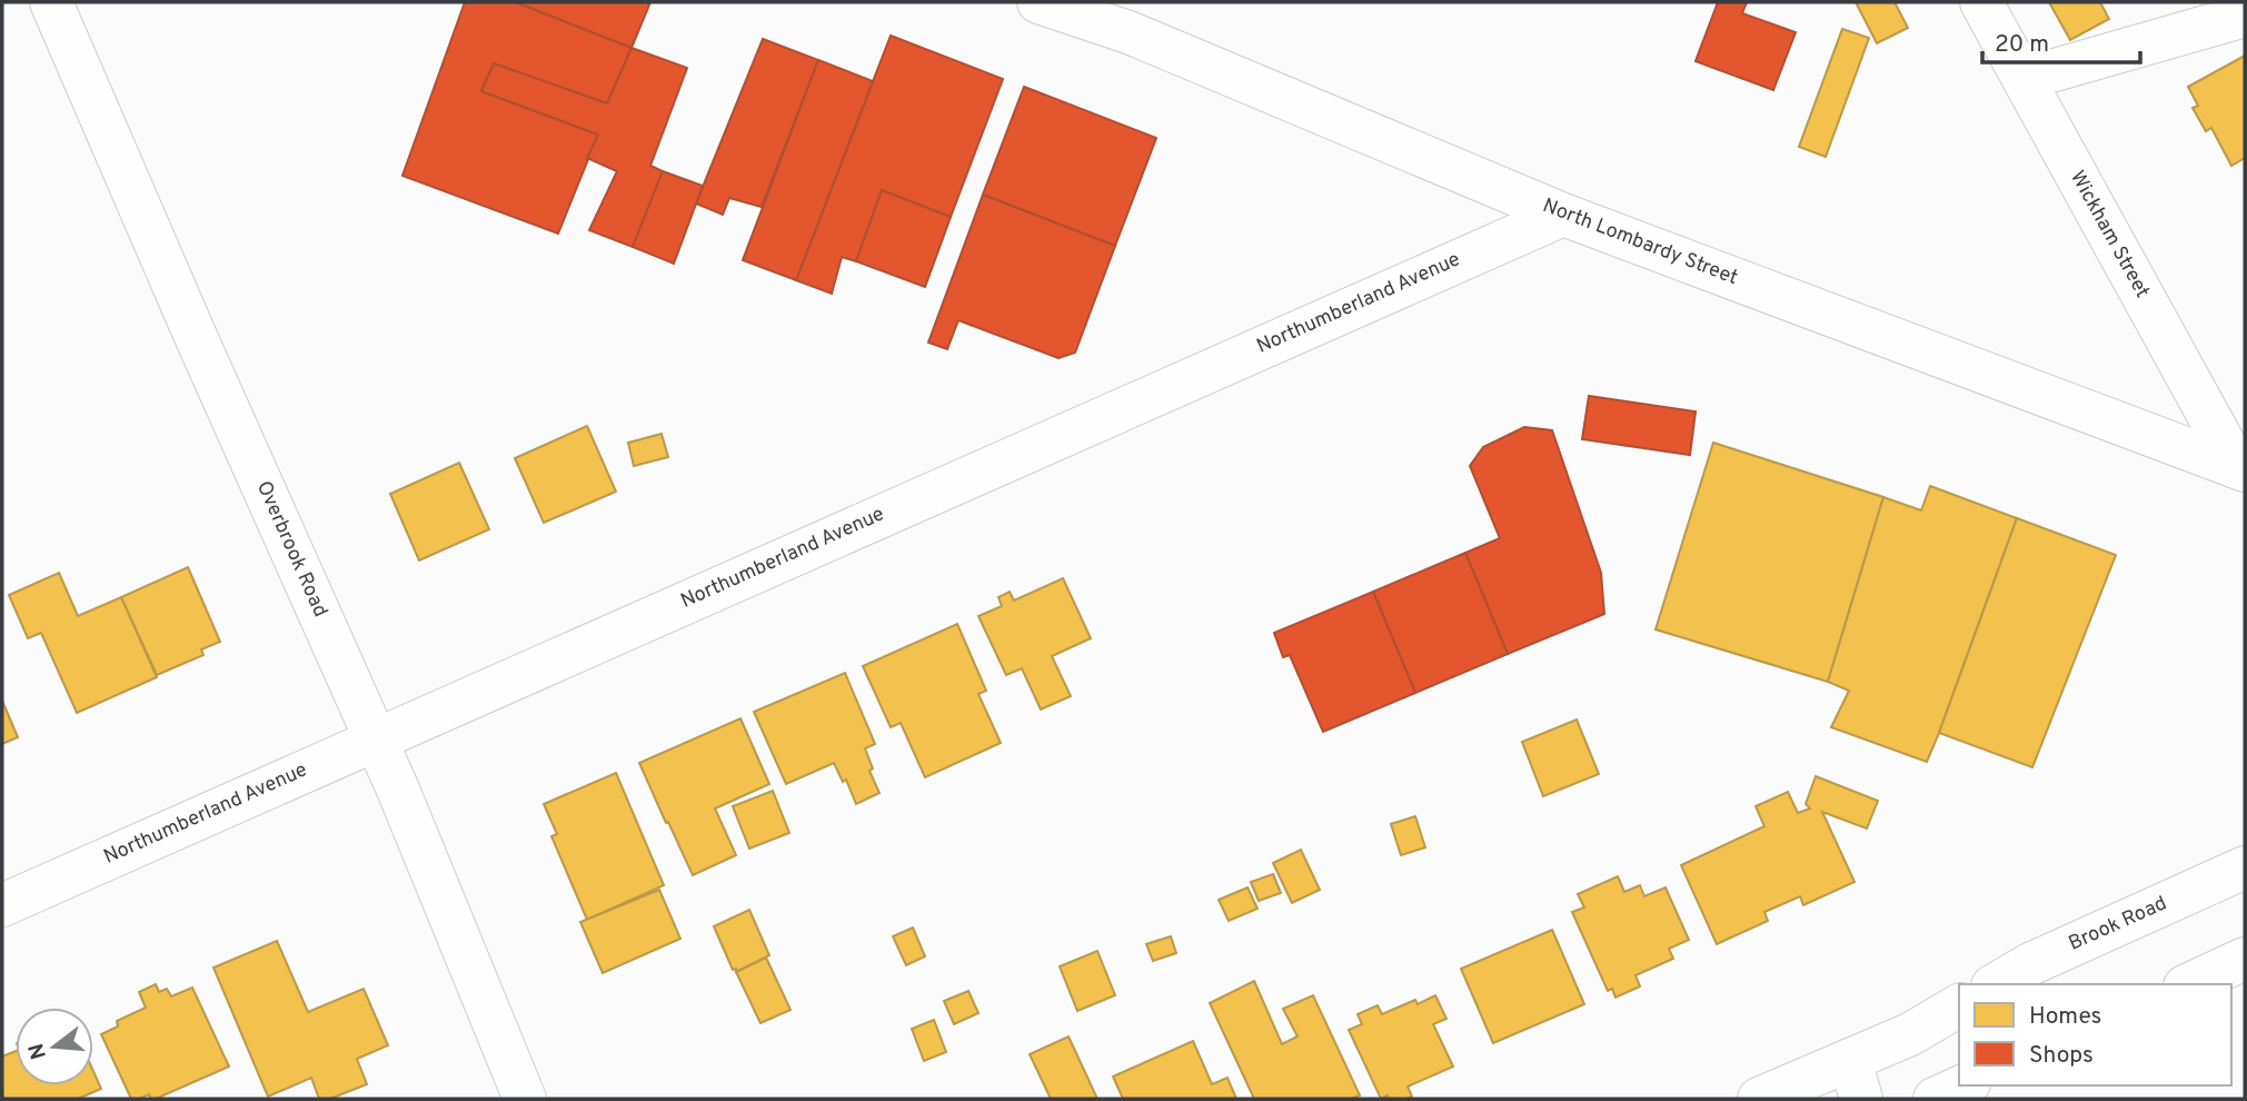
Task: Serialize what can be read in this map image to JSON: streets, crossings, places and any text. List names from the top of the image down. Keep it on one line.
{"streets":{"street":["Wickham Street","North Lombardy Street","Northumberland Avenue","Overbrook Road","Brook Road"]},"crossings":[["Wickham Street","North Lombardy Street"],["North Lombardy Street","Northumberland Avenue"],["Northumberland Avenue","Overbrook Road"]],"legend":["Homes","Shops"],"scale_bar":"20 m","north":"left"}
